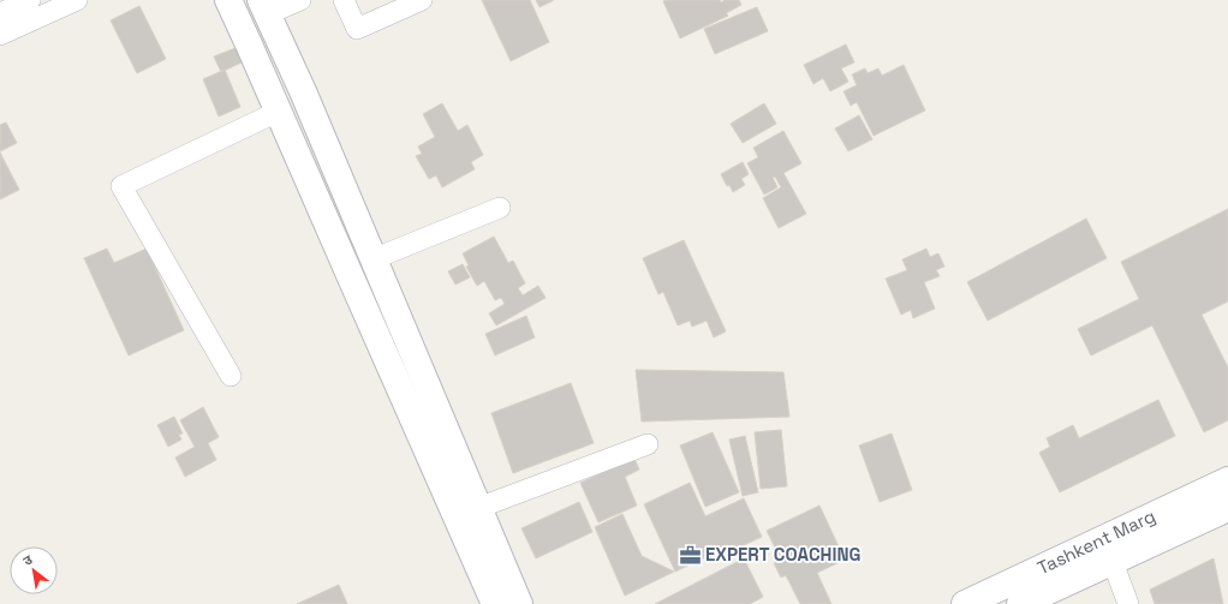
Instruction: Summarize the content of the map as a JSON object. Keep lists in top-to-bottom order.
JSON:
{
  "streets": {
    "street": ["Tashkent Marg"]
  },
  "places": {
    "office": ["EXPERT COACHING"]
  },
  "north": "top left"
}
